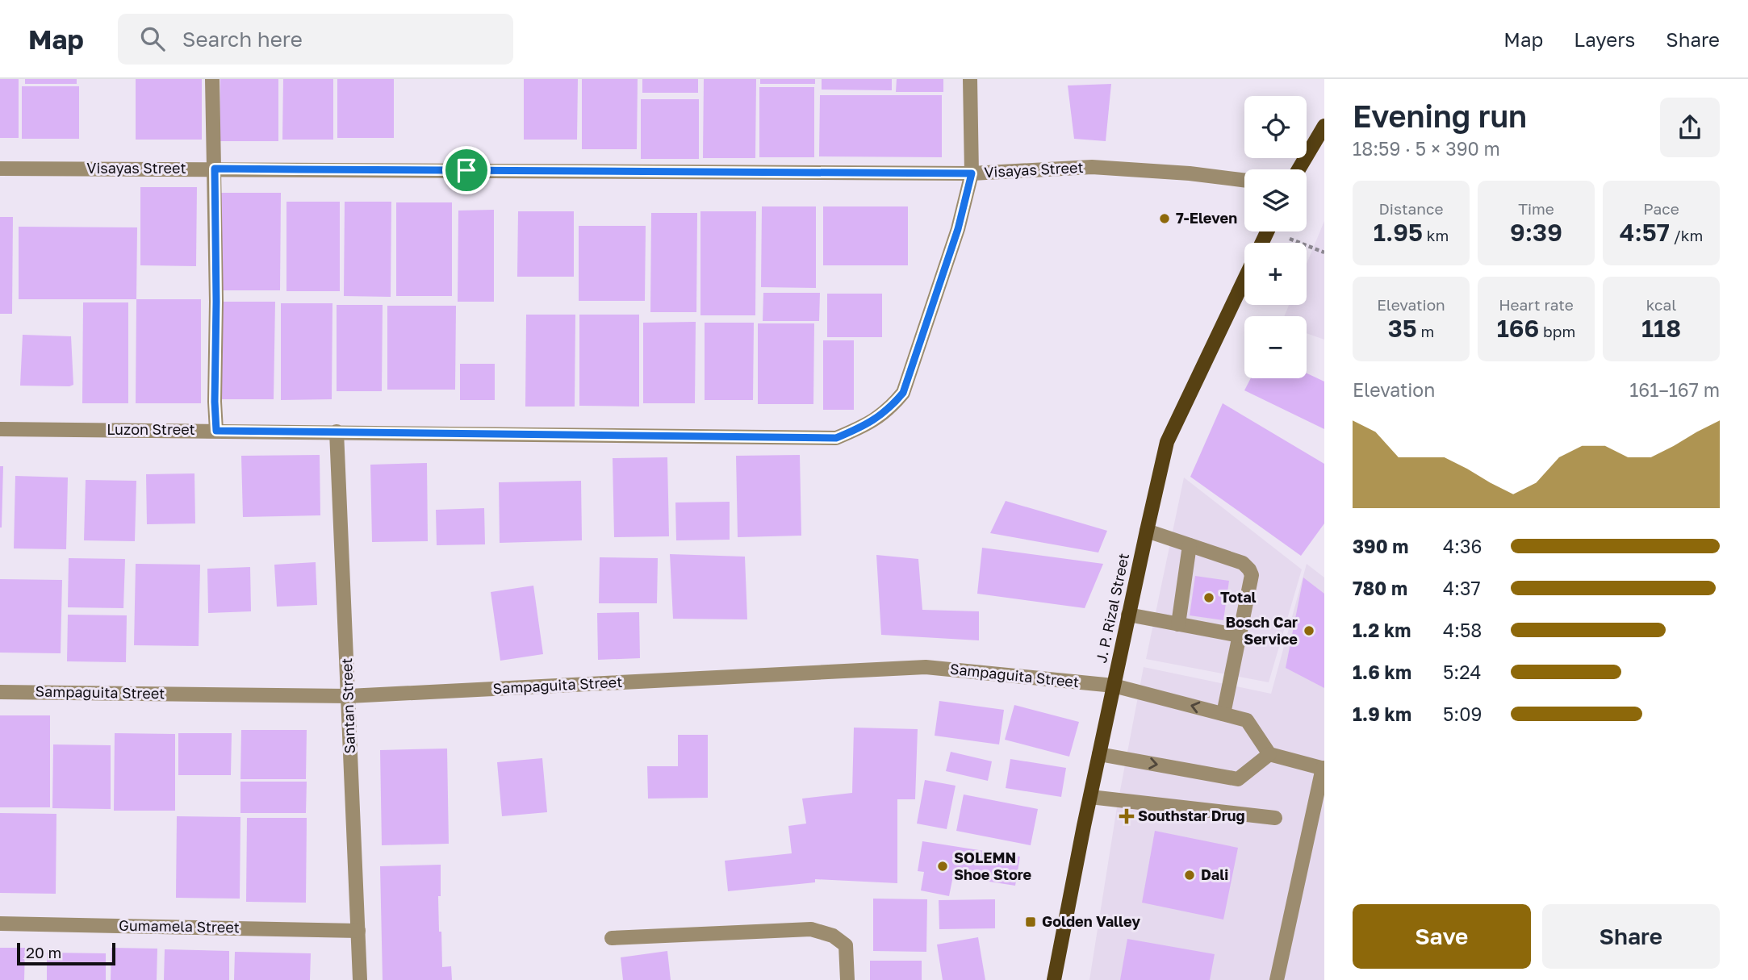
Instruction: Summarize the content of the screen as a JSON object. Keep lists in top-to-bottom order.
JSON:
{
  "streets": {
    "main road": ["J. P. Rizal Street"],
    "street": [
      "Visayas Street",
      "Luzon Street",
      "Sampaguita Street",
      "Santan Street",
      "Gumamela Street"
    ]
  },
  "crossings": [
    ["Visayas Street", "Luzon Street"],
    ["Luzon Street", "Santan Street"],
    ["J. P. Rizal Street", "Sampaguita Street"],
    ["Sampaguita Street", "Santan Street"],
    ["Santan Street", "Gumamela Street"]
  ],
  "places": {
    "other": [
      "7-Eleven",
      "Total",
      "Bosch Car Service",
      "SOLEMN Shoe Store",
      "Dali"
    ],
    "health": ["Southstar Drug"],
    "transit": ["Golden Valley"]
  },
  "scale_bar": "20 m",
  "page": {
    "header": "Map",
    "search": "Search here",
    "nav": ["Map", "Layers", "Share"],
    "heading": ["Evening run", "18:59 · 5 × 390 m"],
    "map_buttons": ["+", "−"],
    "stats": [
      ["Distance", "1.95 km"],
      ["Time", "9:39"],
      ["Pace", "4:57 /km"],
      ["Elevation", "35 m"],
      ["Heart rate", "166 bpm"],
      ["kcal", "118"]
    ],
    "chart": ["Elevation", "161–167 m"],
    "list": [
      {
        "name": "390 m",
        "note": "4:36"
      },
      {
        "name": "780 m",
        "note": "4:37"
      },
      {
        "name": "1.2 km",
        "note": "4:58"
      },
      {
        "name": "1.6 km",
        "note": "5:24"
      },
      {
        "name": "1.9 km",
        "note": "5:09"
      }
    ],
    "buttons": ["Save", "Share"],
    "scale": "20 m"
  }
}
